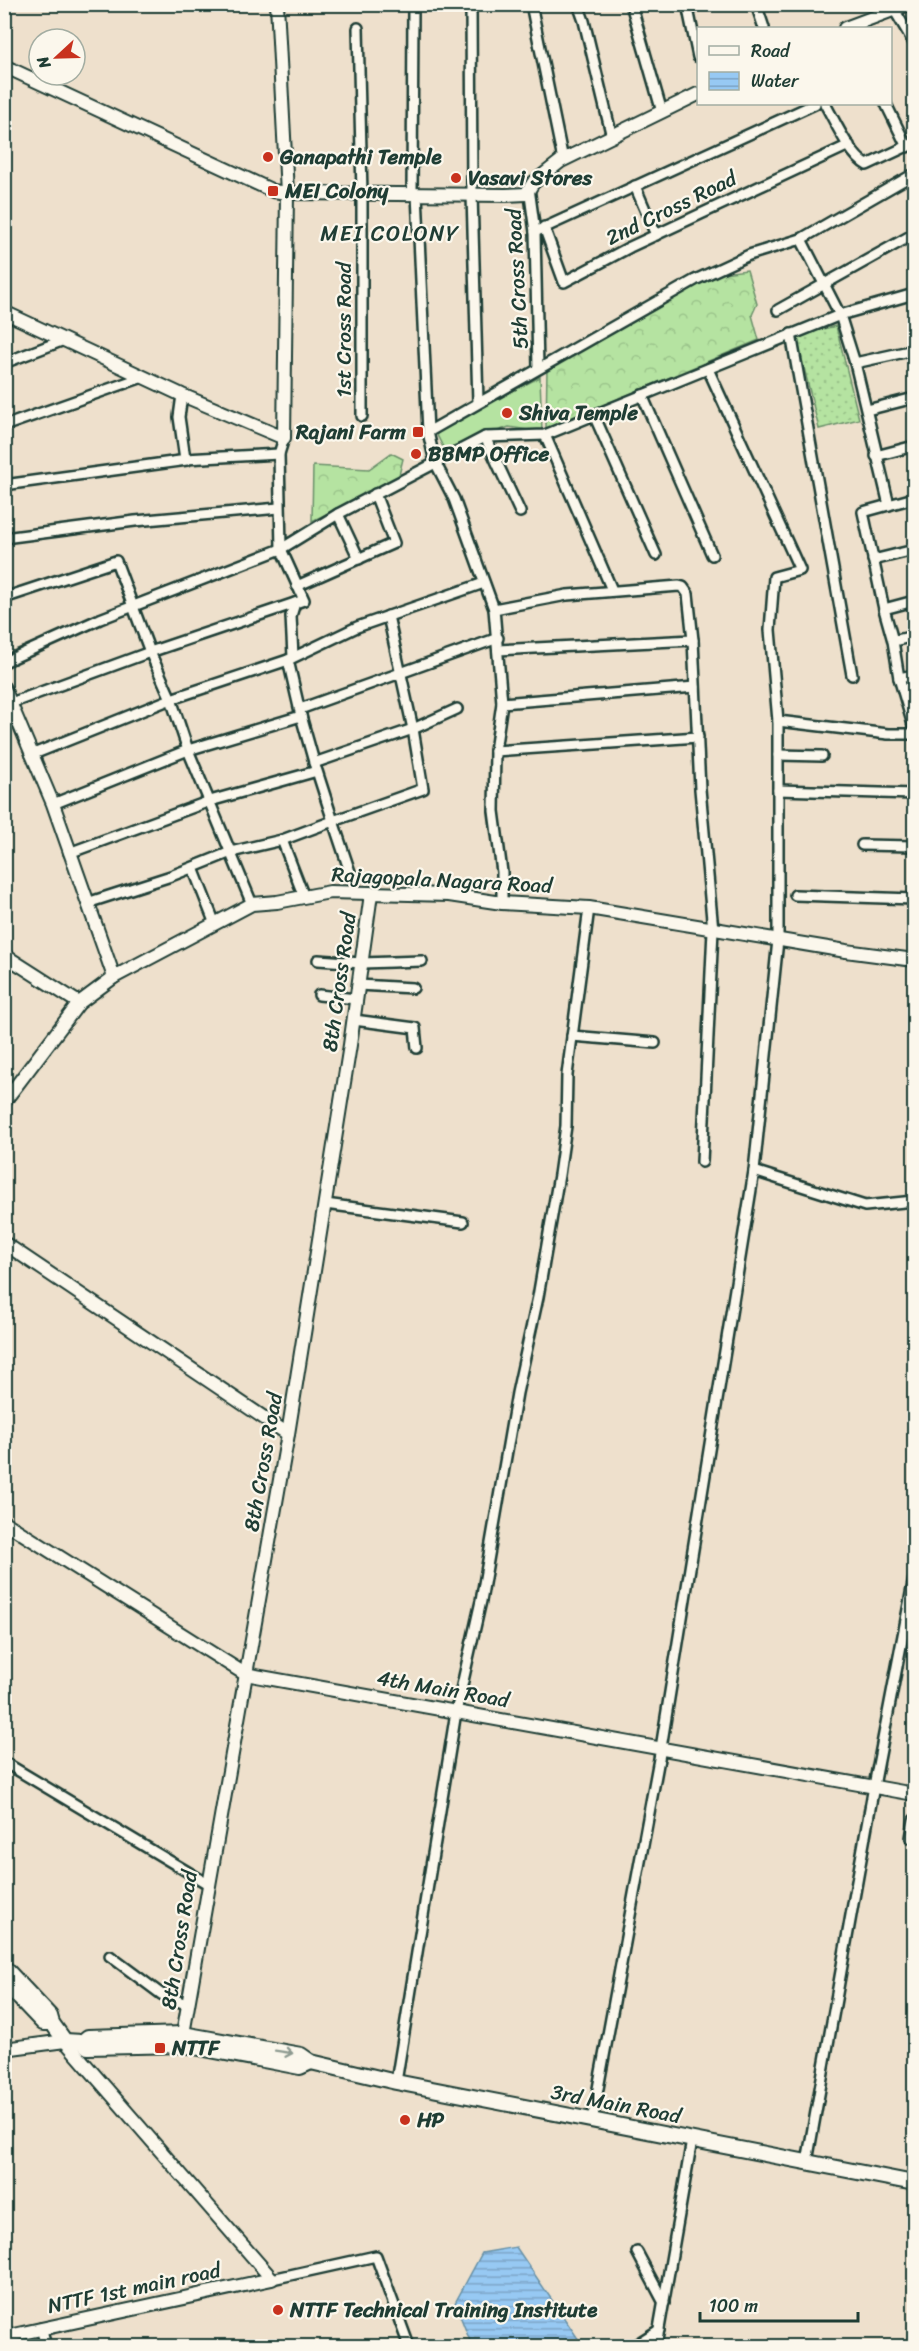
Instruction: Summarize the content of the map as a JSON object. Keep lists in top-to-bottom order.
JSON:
{
  "streets": {
    "main road": ["3rd Main Road"],
    "street": [
      "2nd Cross Road",
      "5th Cross Road",
      "1st Cross Road",
      "Rajagopala Nagara Road",
      "8th Cross Road",
      "4th Main Road",
      "NTTF 1st main road"
    ]
  },
  "crossings": [
    ["Rajagopala Nagara Road", "8th Cross Road"],
    ["8th Cross Road", "4th Main Road"],
    ["8th Cross Road", "3rd Main Road"]
  ],
  "districts": ["MEI COLONY"],
  "places": {
    "other": [
      "Ganapathi Temple",
      "Vasavi Stores",
      "Shiva Temple",
      "BBMP Office",
      "HP",
      "NTTF Technical Training Institute"
    ],
    "transit": ["MEI Colony", "Rajani Farm", "NTTF"]
  },
  "legend": ["Road", "Water"],
  "scale_bar": "100 m",
  "north": "left"
}
